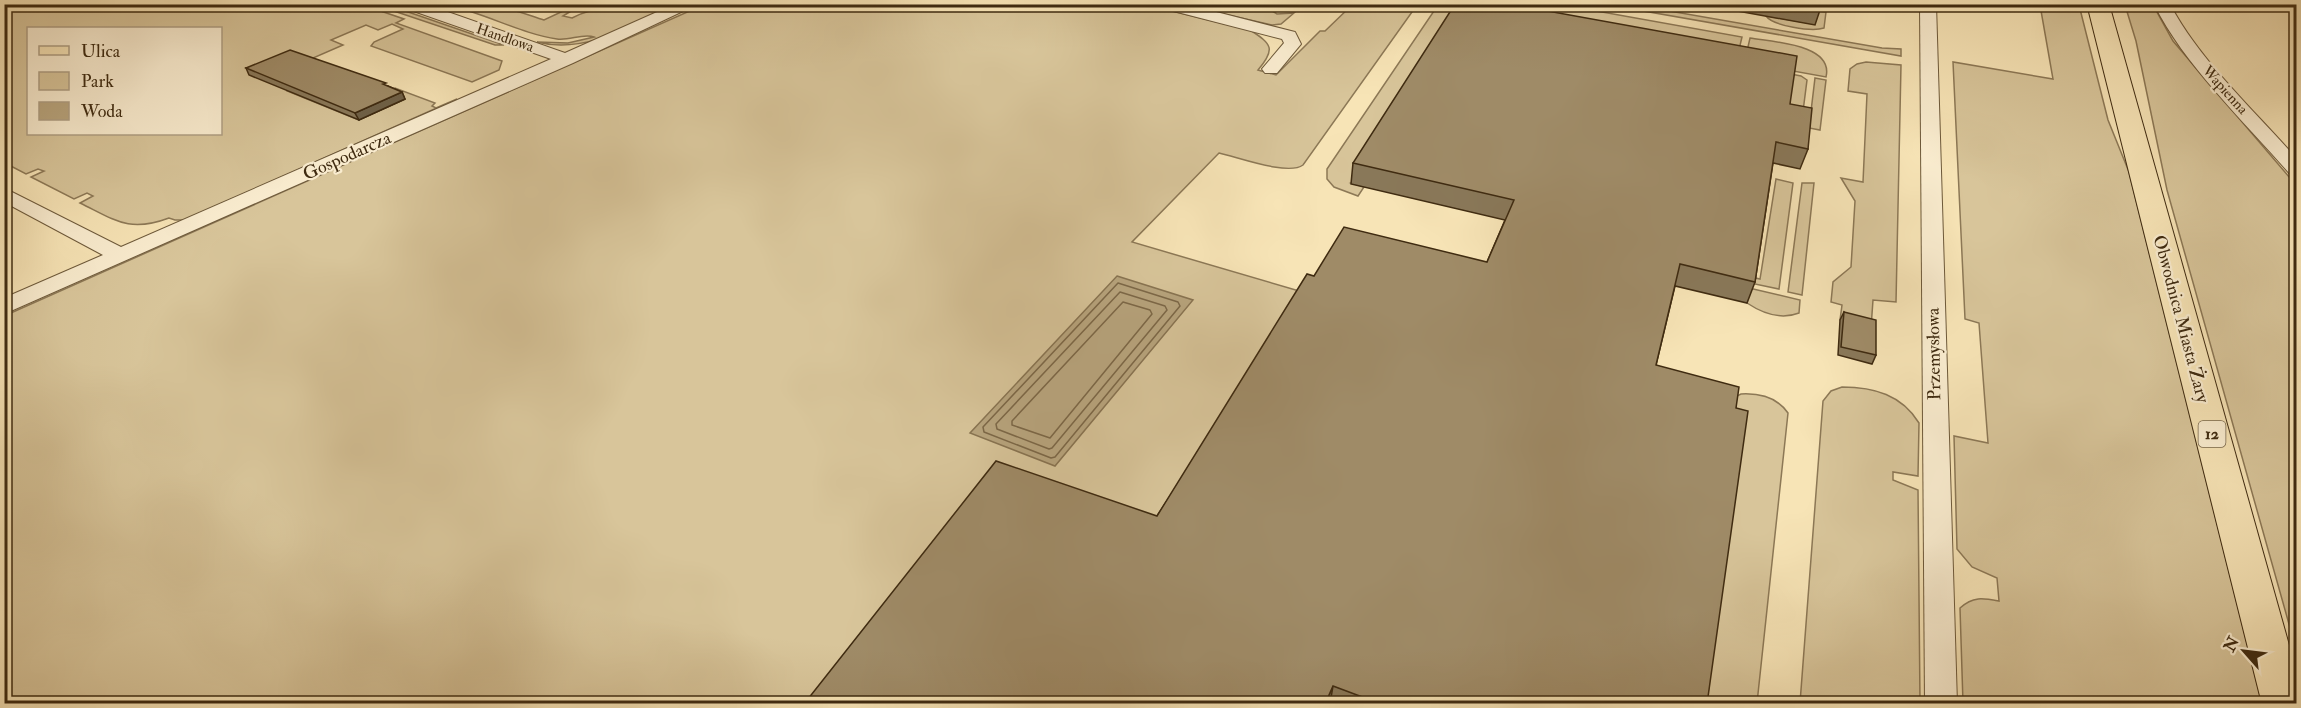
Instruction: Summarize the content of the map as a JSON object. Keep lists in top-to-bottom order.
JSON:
{
  "streets": {
    "main road": ["Obwodnica Miasta Żary", "12"],
    "street": [
      "Handlowa",
      "Wapienna",
      "Gospodarcza",
      "Przemysłowa"
    ]
  },
  "crossings": [
    ["Handlowa", "Gospodarcza"]
  ],
  "legend": ["Ulica", "Park", "Woda"],
  "north": "top left"
}
